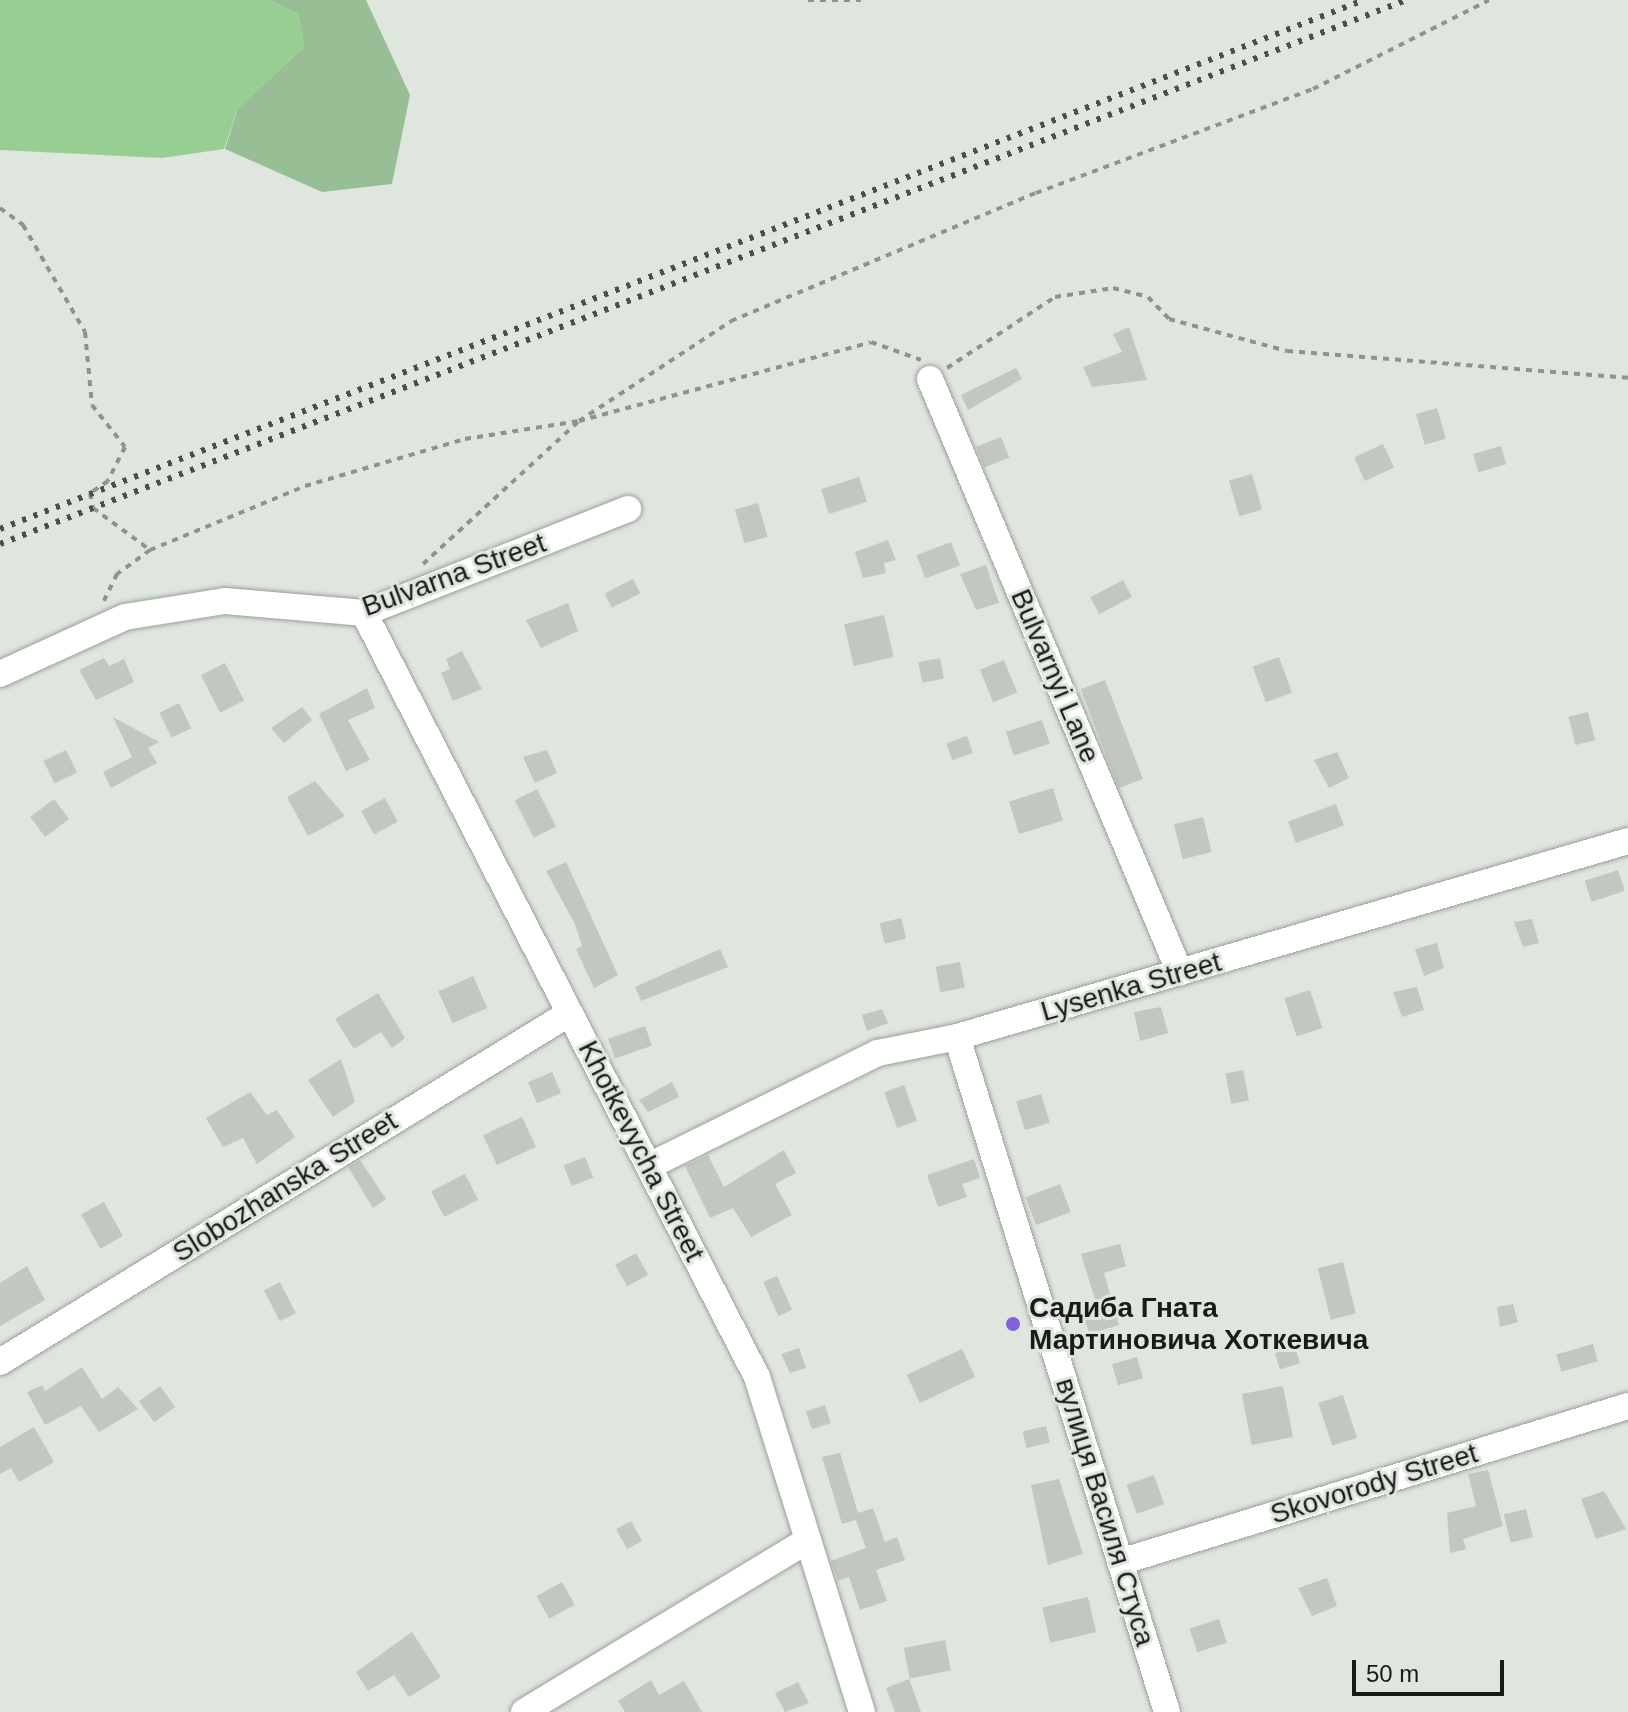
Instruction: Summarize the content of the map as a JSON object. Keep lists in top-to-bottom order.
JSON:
{
  "streets": {
    "street": [
      "Bulvarna Street",
      "Bulvarnyi Lane",
      "Lysenka Street",
      "Khotkevycha Street",
      "Slobozhanska Street",
      "Skovorody Street",
      "вулиця Василя Стуса"
    ]
  },
  "crossings": [
    ["Bulvarna Street", "Khotkevycha Street"],
    ["Bulvarnyi Lane", "Lysenka Street"],
    ["Lysenka Street", "Khotkevycha Street"],
    ["Lysenka Street", "вулиця Василя Стуса"],
    ["Khotkevycha Street", "Slobozhanska Street"],
    ["Skovorody Street", "вулиця Василя Стуса"]
  ],
  "places": ["Садиба Гната Мартиновича Хоткевича"],
  "scale_bar": "50 m"
}
